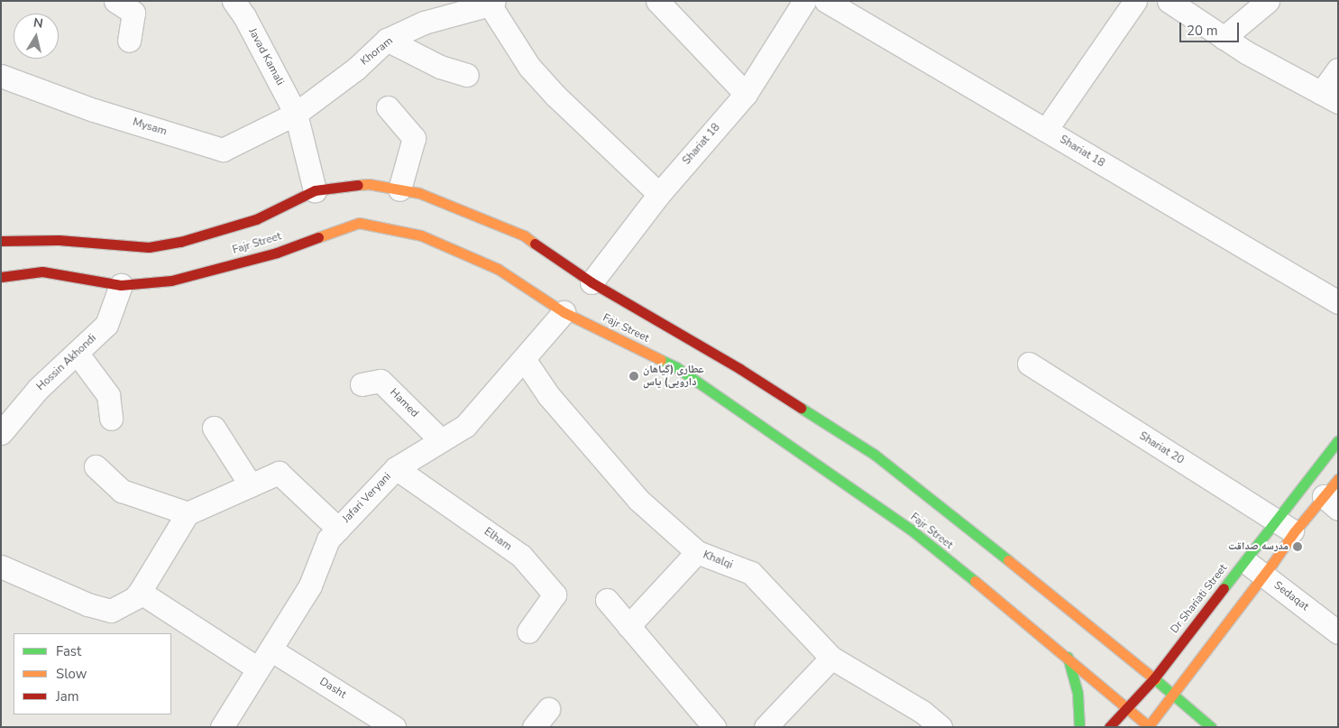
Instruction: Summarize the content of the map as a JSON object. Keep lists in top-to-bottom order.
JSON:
{
  "streets": {
    "main road": ["Fajr Street", "Dr Shariati Street"],
    "street": [
      "Khoram",
      "Javad Kamali",
      "Mysam",
      "Shariat 18",
      "Hossin Akhondi",
      "Hamed",
      "Shariat 20",
      "Jafari Veryani",
      "Elham",
      "Khalqi",
      "Sedaqat",
      "Dasht"
    ]
  },
  "crossings": [
    ["Khoram", "Javad Kamali"],
    ["Khoram", "Mysam"],
    ["Javad Kamali", "Mysam"],
    ["Fajr Street", "Hossin Akhondi"],
    ["Fajr Street", "Jafari Veryani"],
    ["Fajr Street", "Dr Shariati Street"],
    ["Hamed", "Jafari Veryani"],
    ["Shariat 20", "Dr Shariati Street"],
    ["Jafari Veryani", "Elham"],
    ["Jafari Veryani", "Khalqi"],
    ["Jafari Veryani", "Dasht"],
    ["Sedaqat", "Dr Shariati Street"]
  ],
  "places": ["عطاری (گیاهان دارویی) یاس", "مدرسه صداقت"],
  "legend": ["Fast", "Slow", "Jam"],
  "scale_bar": "20 m",
  "north": "top"
}
